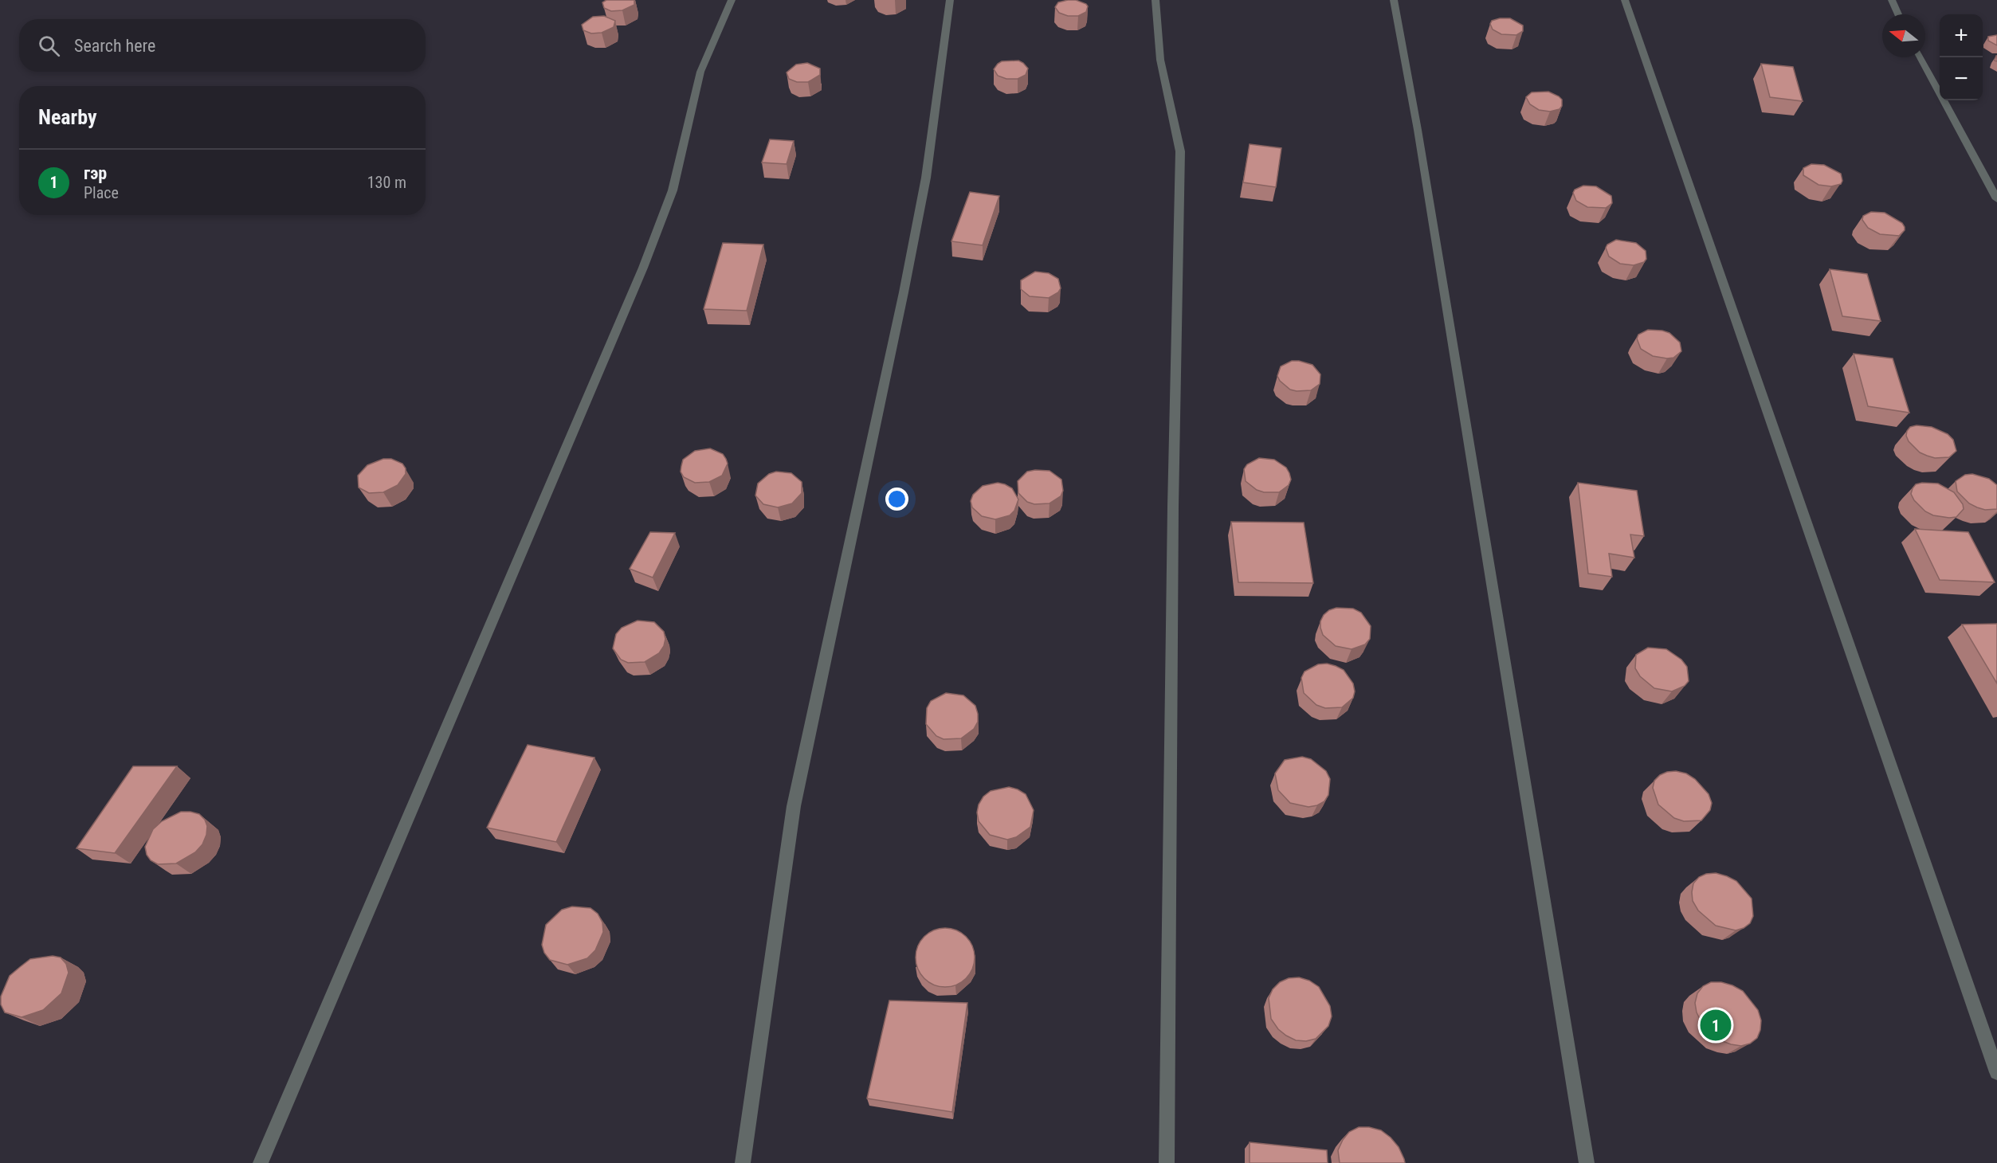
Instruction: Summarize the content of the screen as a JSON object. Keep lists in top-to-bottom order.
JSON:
{
  "north": "left",
  "page": {
    "map_buttons": ["+", "−"],
    "search": "Search here",
    "heading": "Nearby",
    "list": [
      {
        "mark": "1",
        "name": "гэр",
        "note": "Place",
        "value": "130 m"
      }
    ],
    "pins": "1"
  }
}
